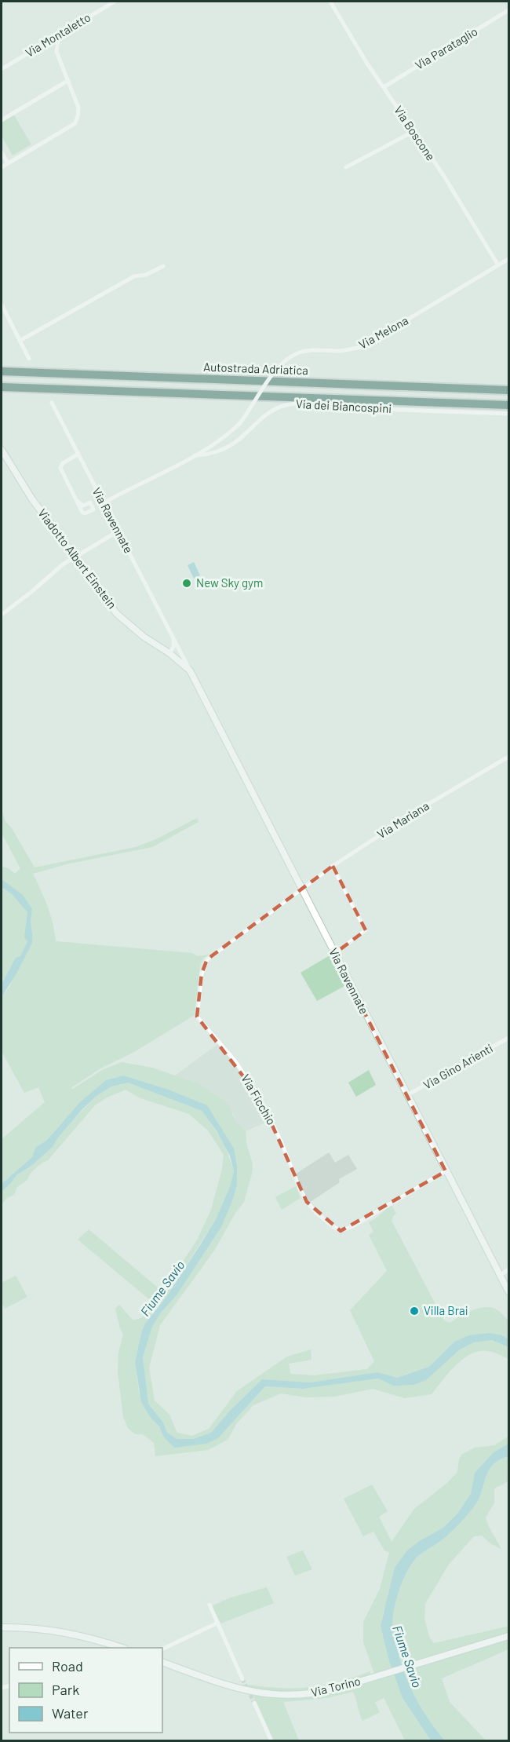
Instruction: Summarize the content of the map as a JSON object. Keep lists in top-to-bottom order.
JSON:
{
  "streets": {
    "highway": ["Autostrada Adriatica"],
    "main road": ["Via Ravennate", "Viadotto Albert Einstein", "Via Torino"],
    "street": [
      "Via Montaletto",
      "Via Parataglio",
      "Via Boscone",
      "Via Melona",
      "Via dei Biancospini",
      "Via Mariana",
      "Via Gino Arienti",
      "Via Ficchio"
    ]
  },
  "crossings": [
    ["Via Parataglio", "Via Boscone"],
    ["Via Boscone", "Via Melona"],
    ["Via Melona", "Via dei Biancospini"],
    ["Via Melona", "Via Ravennate"],
    ["Via Ravennate", "Viadotto Albert Einstein"],
    ["Via Ravennate", "Via Mariana"],
    ["Via Ravennate", "Via Gino Arienti"],
    ["Via Ravennate", "Via Ficchio"],
    ["Via Mariana", "Via Ficchio"]
  ],
  "water": ["Fiume Savio"],
  "places": ["New Sky gym", "Villa Brai"],
  "legend": ["Road", "Park", "Water"]
}
